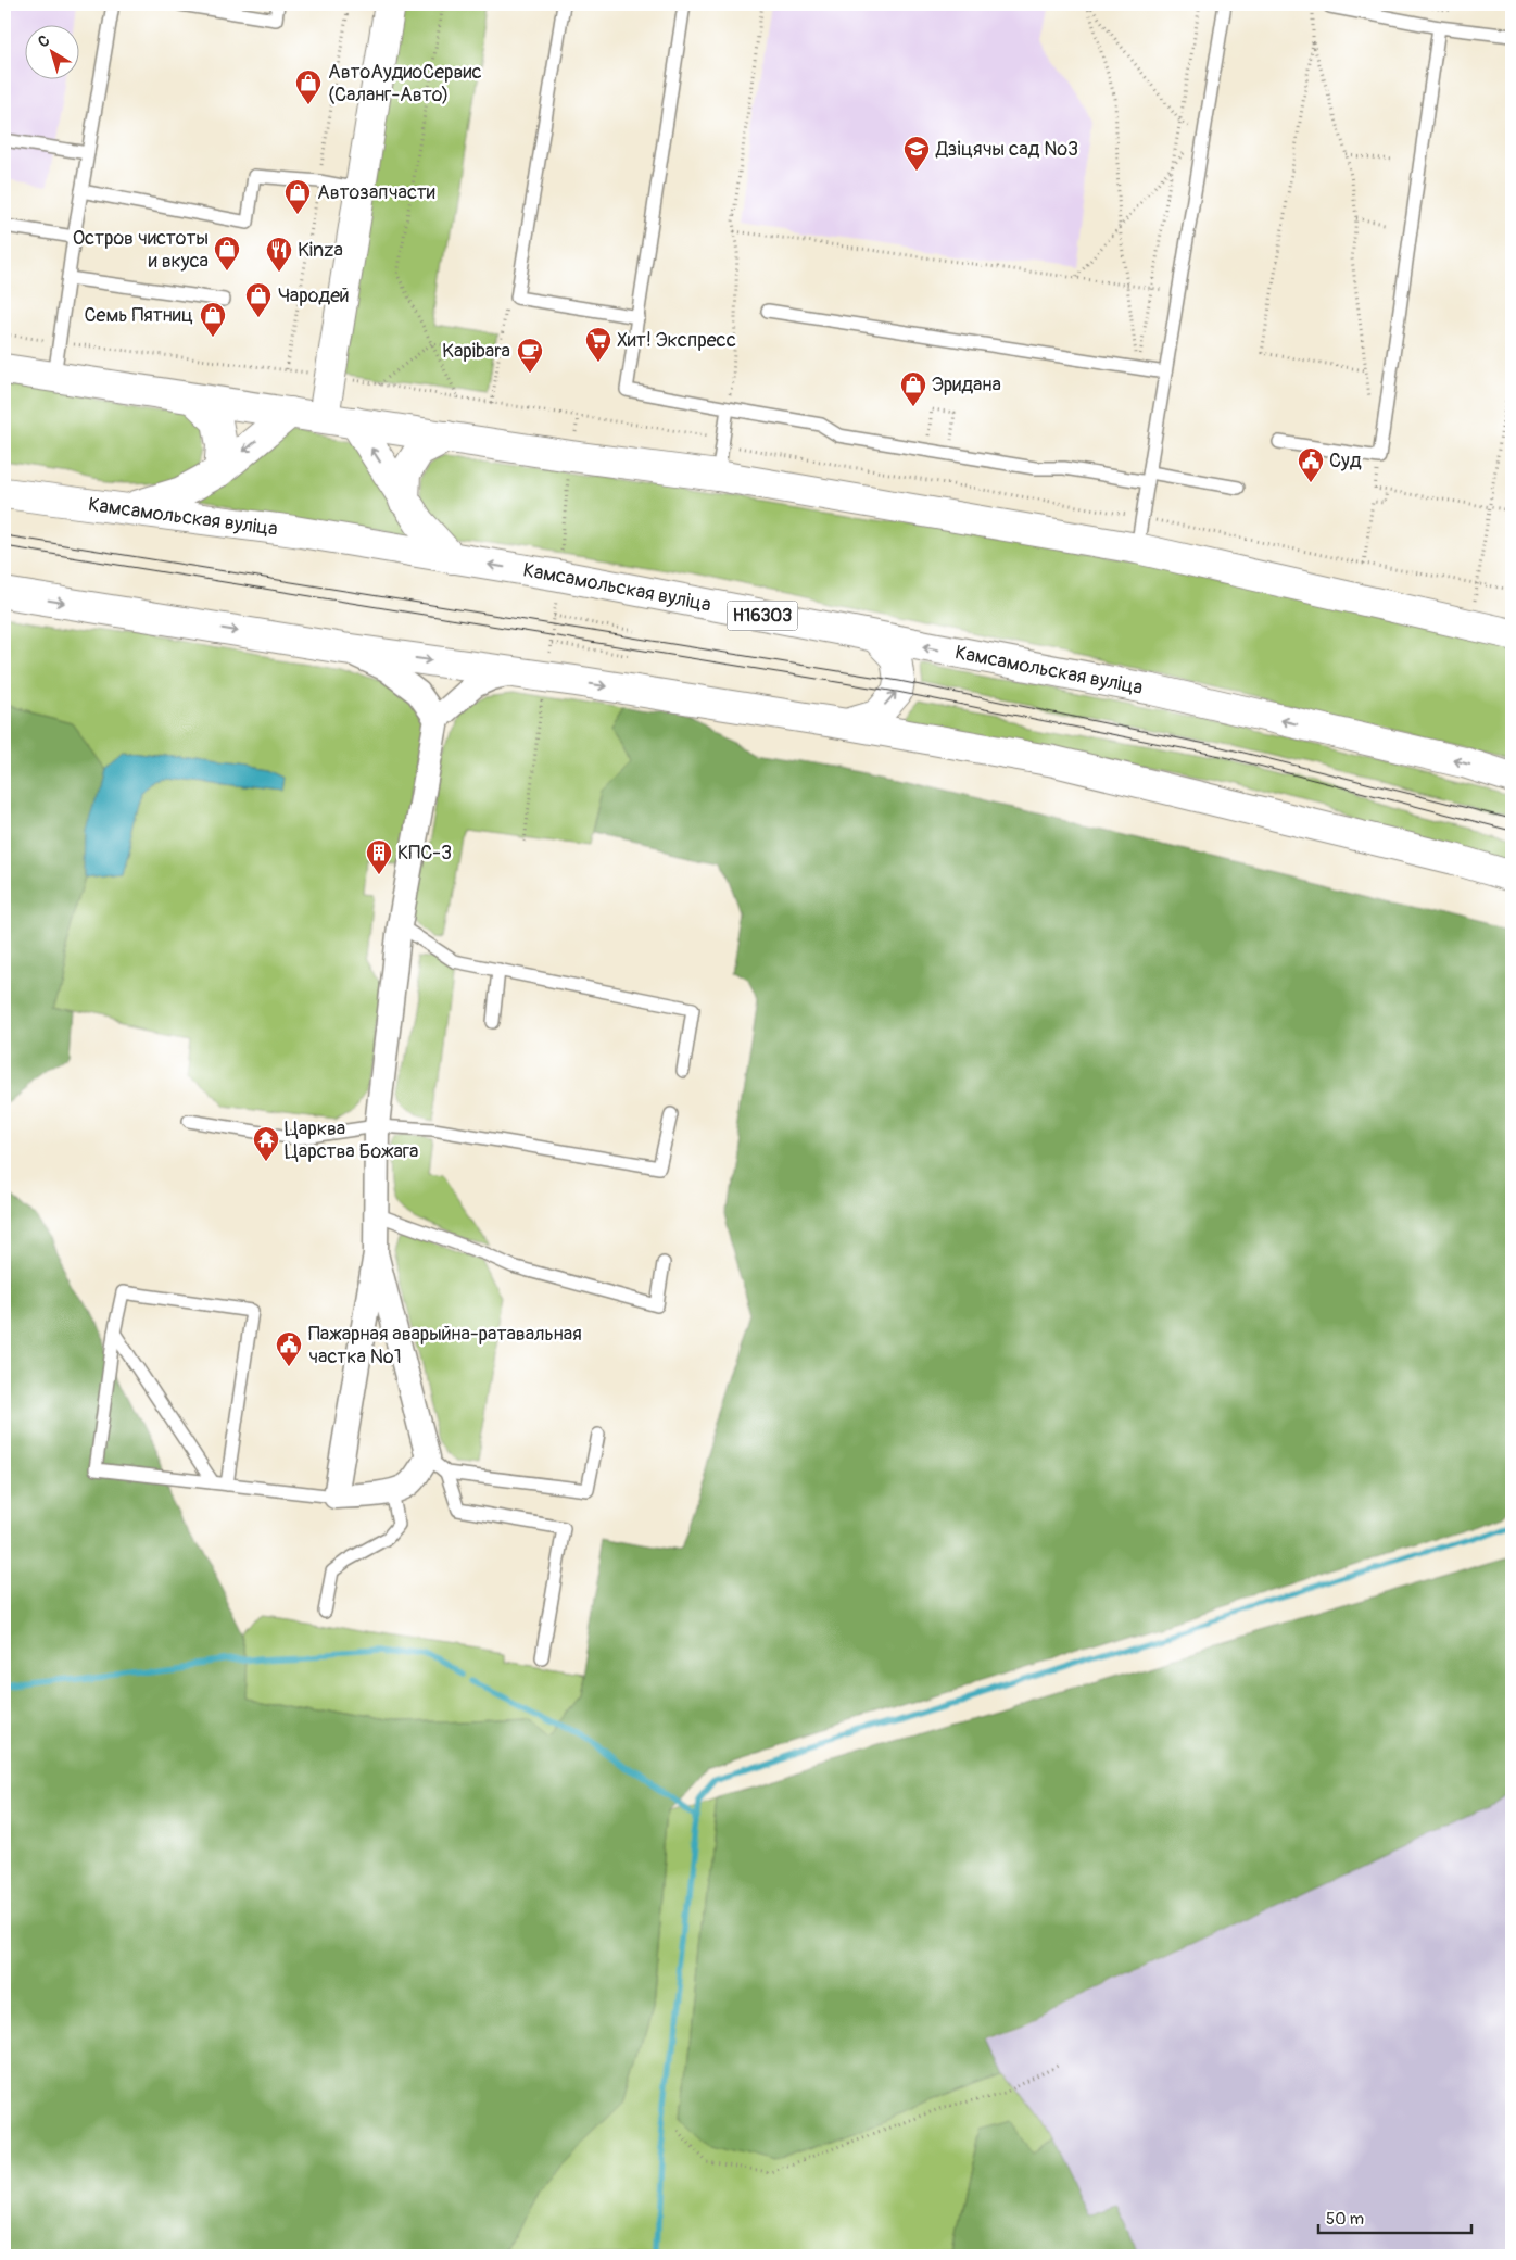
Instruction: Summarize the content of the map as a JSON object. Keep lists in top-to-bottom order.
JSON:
{
  "streets": {
    "main road": ["Камсамольская вуліца", "Н16303"]
  },
  "places": {
    "shop": [
      "АвтоАудиоСервис (Саланг-Авто)",
      "Автозапчасти",
      "Остров чистоты и вкуса",
      "Чародей",
      "Семь Пятниц",
      "Эридана"
    ],
    "school or university": ["Дзіцячы сад №3"],
    "restaurant": ["Kinza"],
    "supermarket": ["Хит! Экспресс"],
    "cafe": ["Kapibara"],
    "public building": ["Суд", "Пажарная аварыйна-ратавальная частка №1"],
    "building": ["КПС-3"],
    "temple": ["Царква Царства Божага"]
  },
  "scale_bar": "50 m",
  "north": "top left"
}
